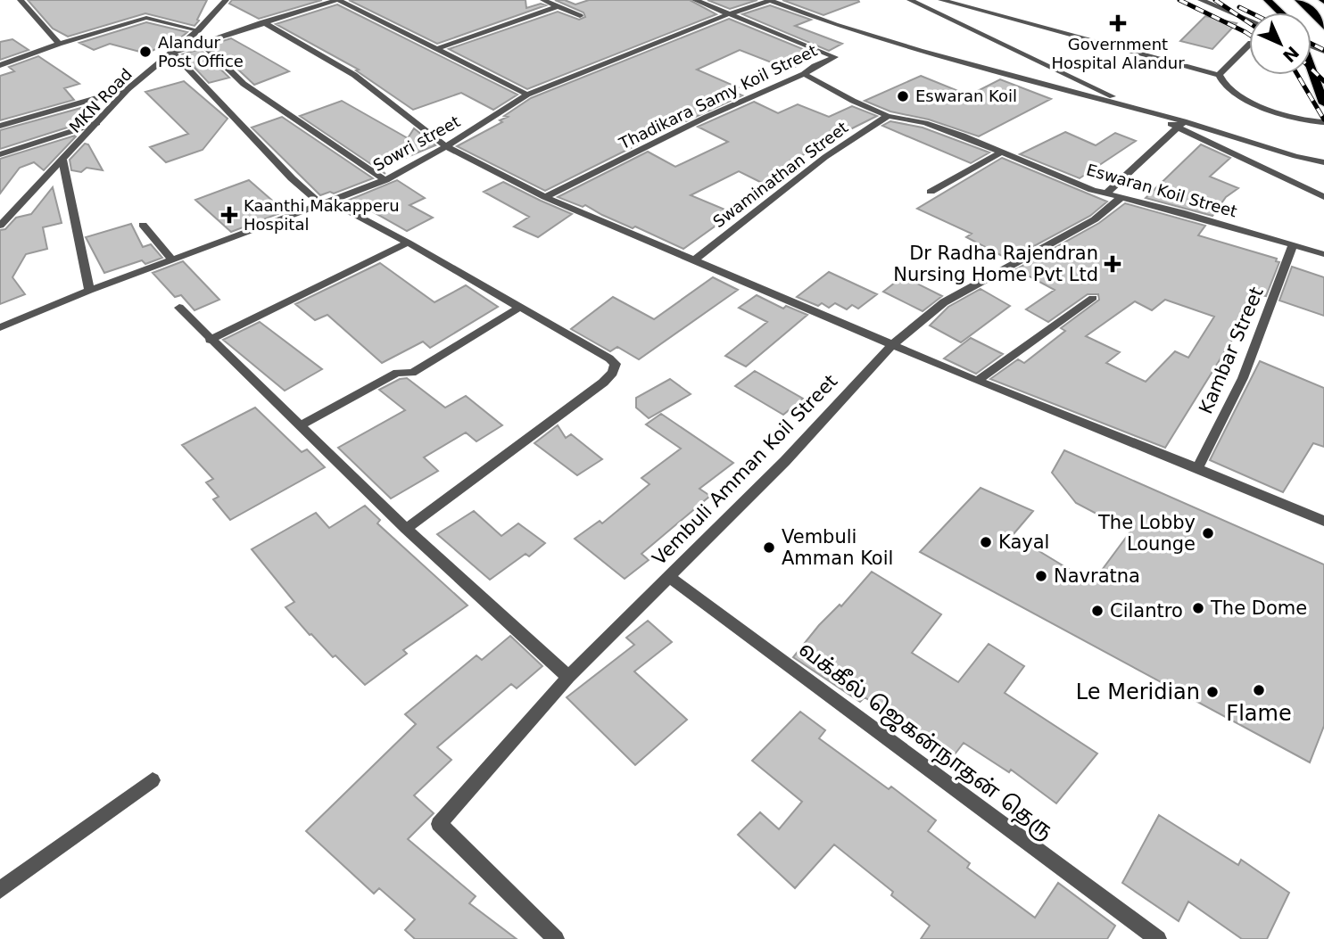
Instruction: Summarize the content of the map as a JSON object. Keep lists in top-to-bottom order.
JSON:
{
  "streets": {
    "street": [
      "Thadikara Samy Koil Street",
      "MKN Road",
      "Sowri street",
      "Swaminathan Street",
      "Eswaran Koil Street",
      "Kambar Street",
      "Vembuli Amman Koil Street",
      "வக்கீல் ஜெகன்நாதன் தெரு"
    ]
  },
  "crossings": [
    ["Thadikara Samy Koil Street", "Sowri street"],
    ["Thadikara Samy Koil Street", "Eswaran Koil Street"],
    ["Swaminathan Street", "Eswaran Koil Street"],
    ["Eswaran Koil Street", "Kambar Street"],
    ["Eswaran Koil Street", "Vembuli Amman Koil Street"],
    ["Vembuli Amman Koil Street", "வக்கீல் ஜெகன்நாதன் தெரு"]
  ],
  "places": {
    "health": ["Government Hospital Alandur", "Kaanthi Makapperu Hospital", "Dr Radha Rajendran Nursing Home Pvt Ltd"],
    "other": [
      "Alandur Post Office",
      "Eswaran Koil",
      "The Lobby Lounge",
      "Kayal",
      "Vembuli Amman Koil",
      "Navratna",
      "The Dome",
      "Cilantro",
      "Flame",
      "Le Meridian"
    ]
  },
  "north": "bottom right"
}
